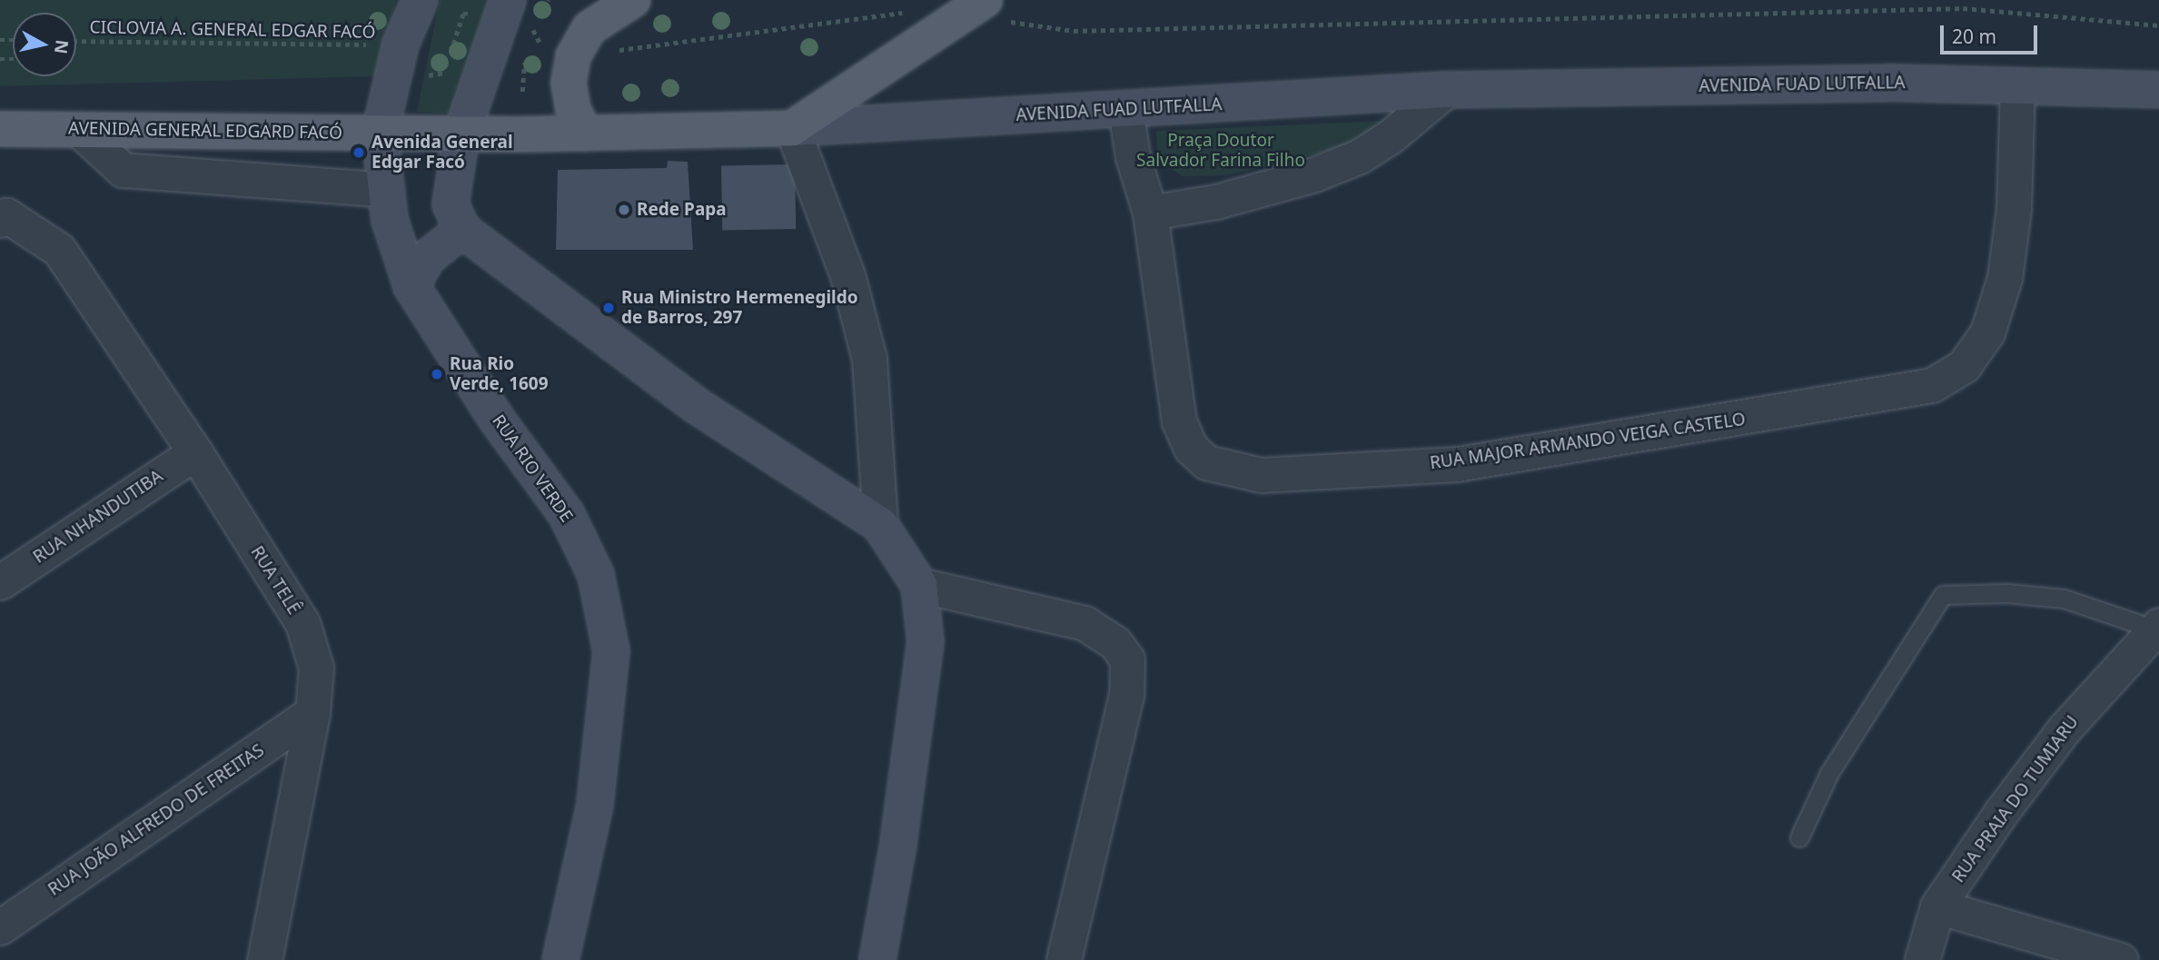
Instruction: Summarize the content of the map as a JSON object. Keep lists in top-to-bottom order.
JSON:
{
  "streets": {
    "main road": ["AVENIDA GENERAL EDGARD FACÓ"],
    "street": [
      "AVENIDA FUAD LUTFALLA",
      "RUA MAJOR ARMANDO VEIGA CASTELO",
      "RUA RIO VERDE",
      "RUA NHANDUTIBA",
      "RUA TELÊ",
      "RUA PRAIA DO TUMIARU",
      "RUA JOÃO ALFREDO DE FREITAS"
    ],
    "path": ["CICLOVIA A. GENERAL EDGAR FACÓ"]
  },
  "crossings": [
    ["CICLOVIA A. GENERAL EDGAR FACÓ", "RUA RIO VERDE"],
    ["AVENIDA FUAD LUTFALLA", "AVENIDA GENERAL EDGARD FACÓ"],
    ["AVENIDA FUAD LUTFALLA", "RUA MAJOR ARMANDO VEIGA CASTELO"],
    ["AVENIDA GENERAL EDGARD FACÓ", "RUA RIO VERDE"],
    ["RUA NHANDUTIBA", "RUA TELÊ"],
    ["RUA TELÊ", "RUA JOÃO ALFREDO DE FREITAS"]
  ],
  "parks": ["Praça Doutor Salvador Farina Filho"],
  "places": [
    "Avenida General Edgar Facó",
    "Rede Papa",
    "Rua Ministro Hermenegildo de Barros, 297",
    "Rua Rio Verde, 1609"
  ],
  "scale_bar": "20 m",
  "north": "right"
}
